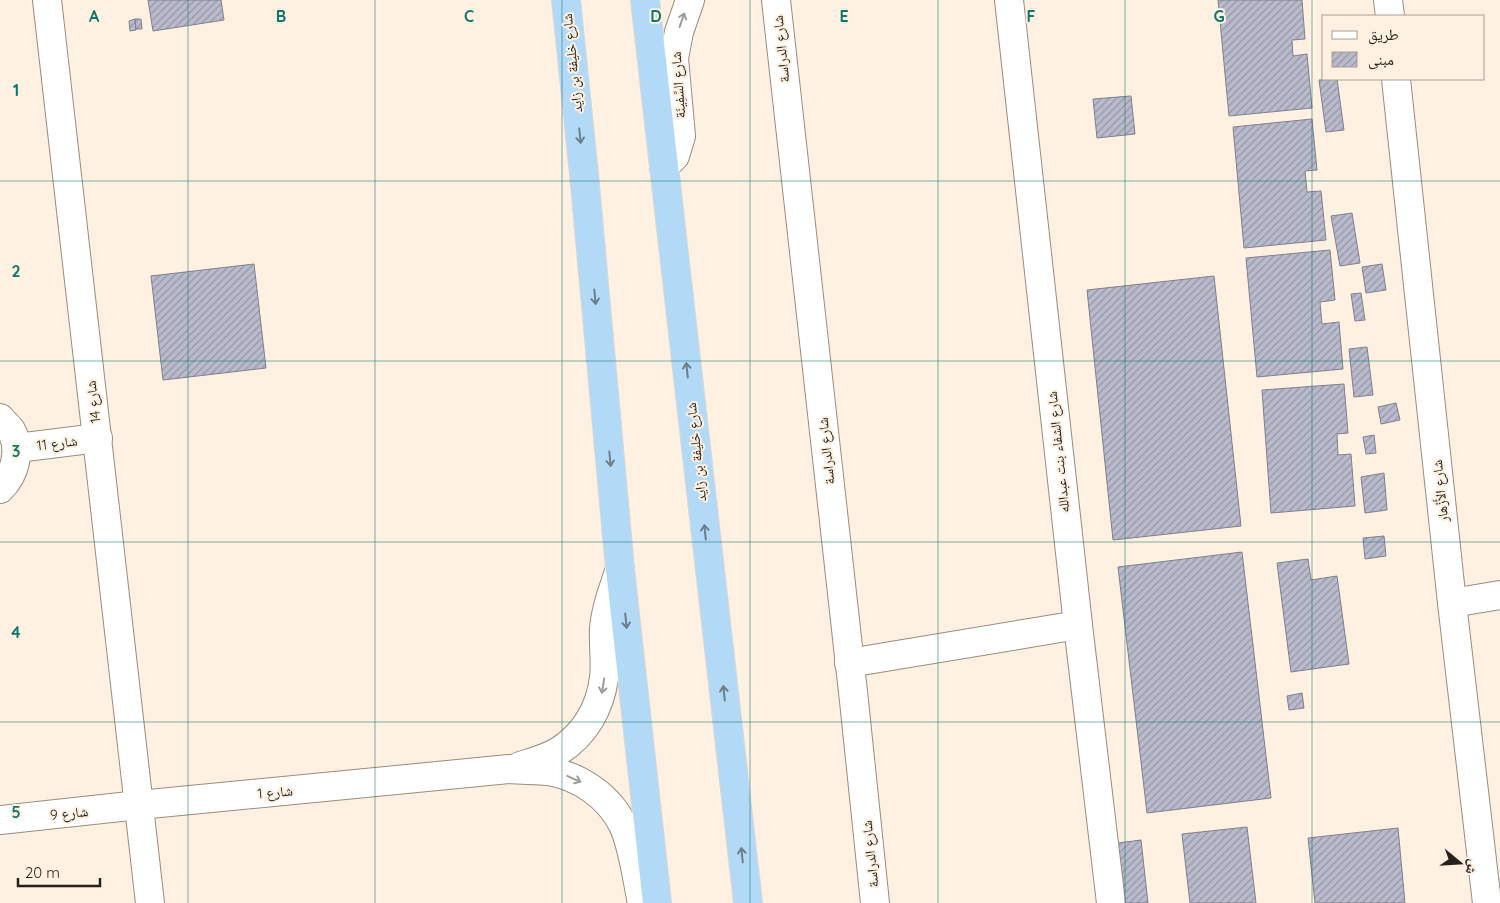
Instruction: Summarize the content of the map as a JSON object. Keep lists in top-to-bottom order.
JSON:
{
  "streets": {
    "highway": ["شارع خليفة بن زايد"],
    "street": [
      "شارع الدراسة",
      "شارع السَّفِينَة",
      "شارع 14",
      "شارع 11",
      "شارع الشفاء بنت عبدالله",
      "شارع الأَزْهار",
      "شارع 1",
      "شارع 9"
    ]
  },
  "crossings": [
    ["شارع خليفة بن زايد", "شارع السَّفِينَة"],
    ["شارع خليفة بن زايد", "شارع 1"],
    ["شارع 14", "شارع 11"],
    ["شارع 14", "شارع 1"],
    ["شارع 14", "شارع 9"],
    ["شارع 1", "شارع 9"]
  ],
  "one_way": ["شارع السَّفِينَة"],
  "legend": ["طريق", "مبنى"],
  "scale_bar": "20 m",
  "north": "right",
  "grid": {
    "columns": [
      "A",
      "B",
      "C",
      "D",
      "E",
      "F",
      "G"
    ],
    "rows": [
      "1",
      "2",
      "3",
      "4",
      "5"
    ]
  }
}
